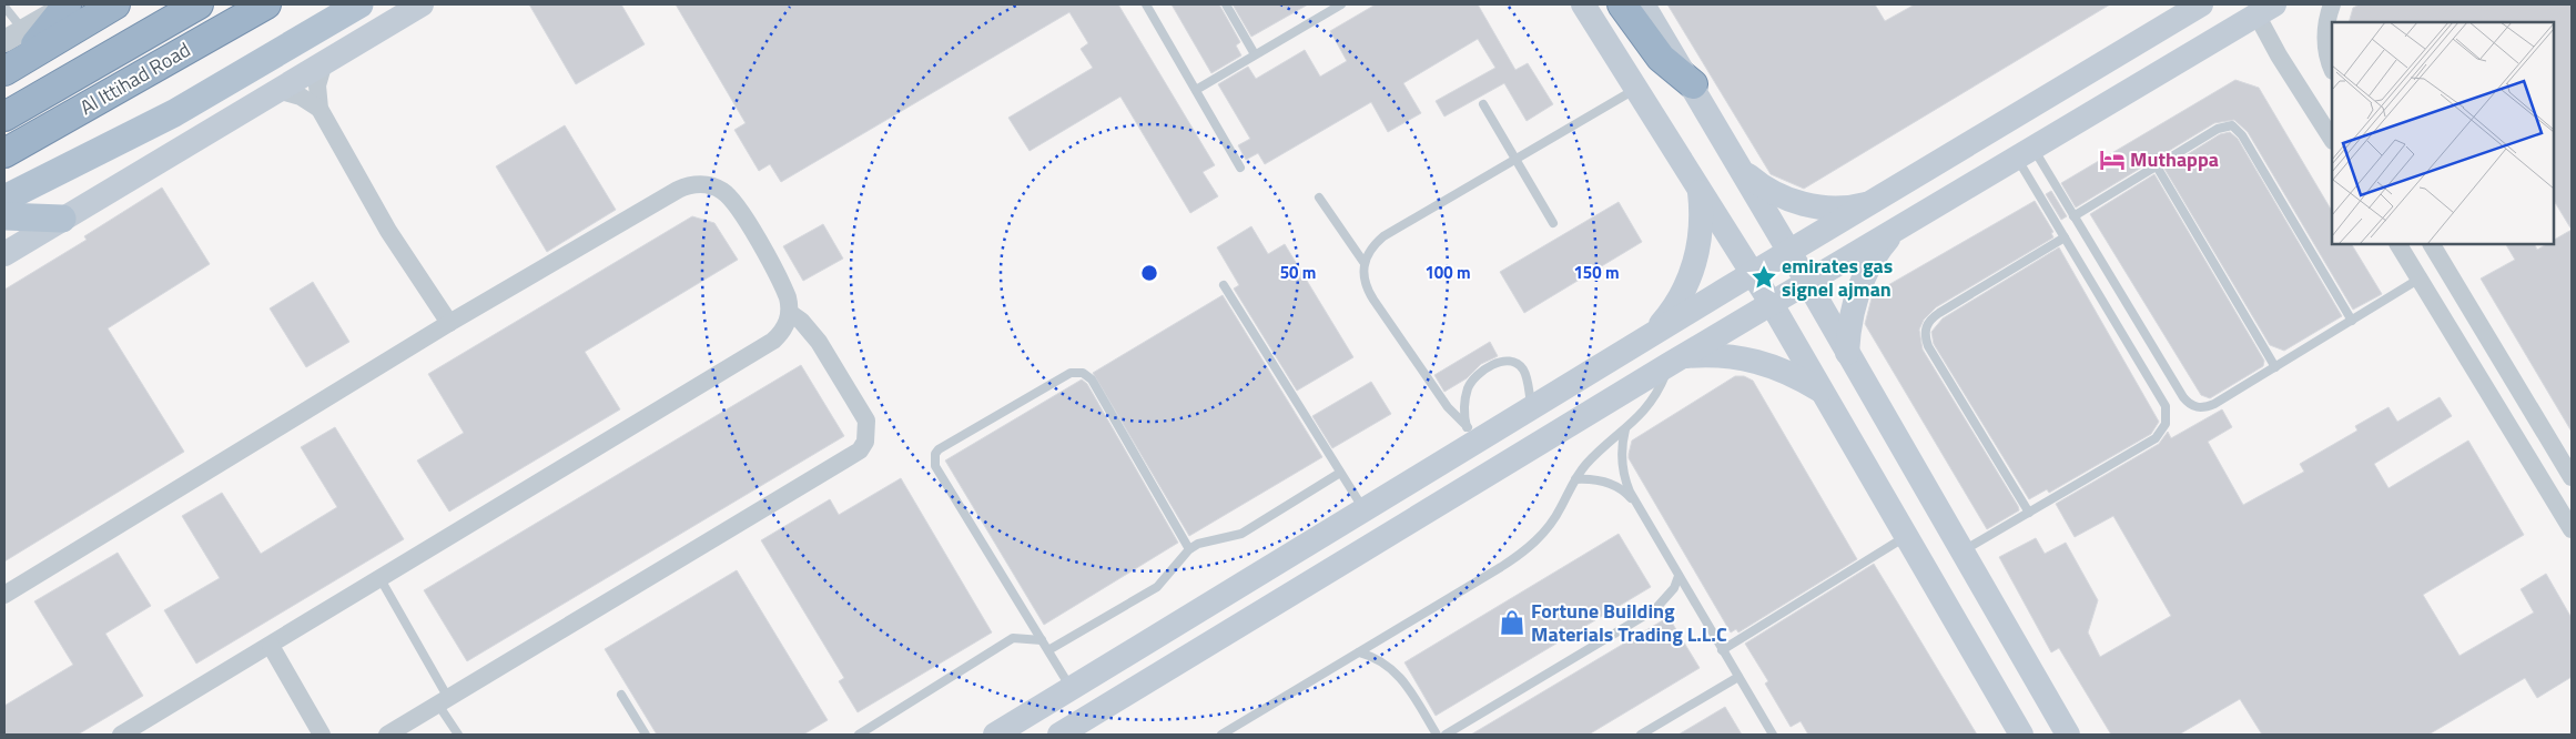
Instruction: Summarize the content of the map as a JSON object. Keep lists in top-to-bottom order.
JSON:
{
  "streets": {
    "highway": ["Al Ittihad Road"]
  },
  "places": {
    "hotel": ["Muthappa"],
    "place": ["emirates gas signel ajman"],
    "shop": ["Fortune Building Materials Trading L.L.C"]
  },
  "rings": ["50 m", "100 m", "150 m"]
}
